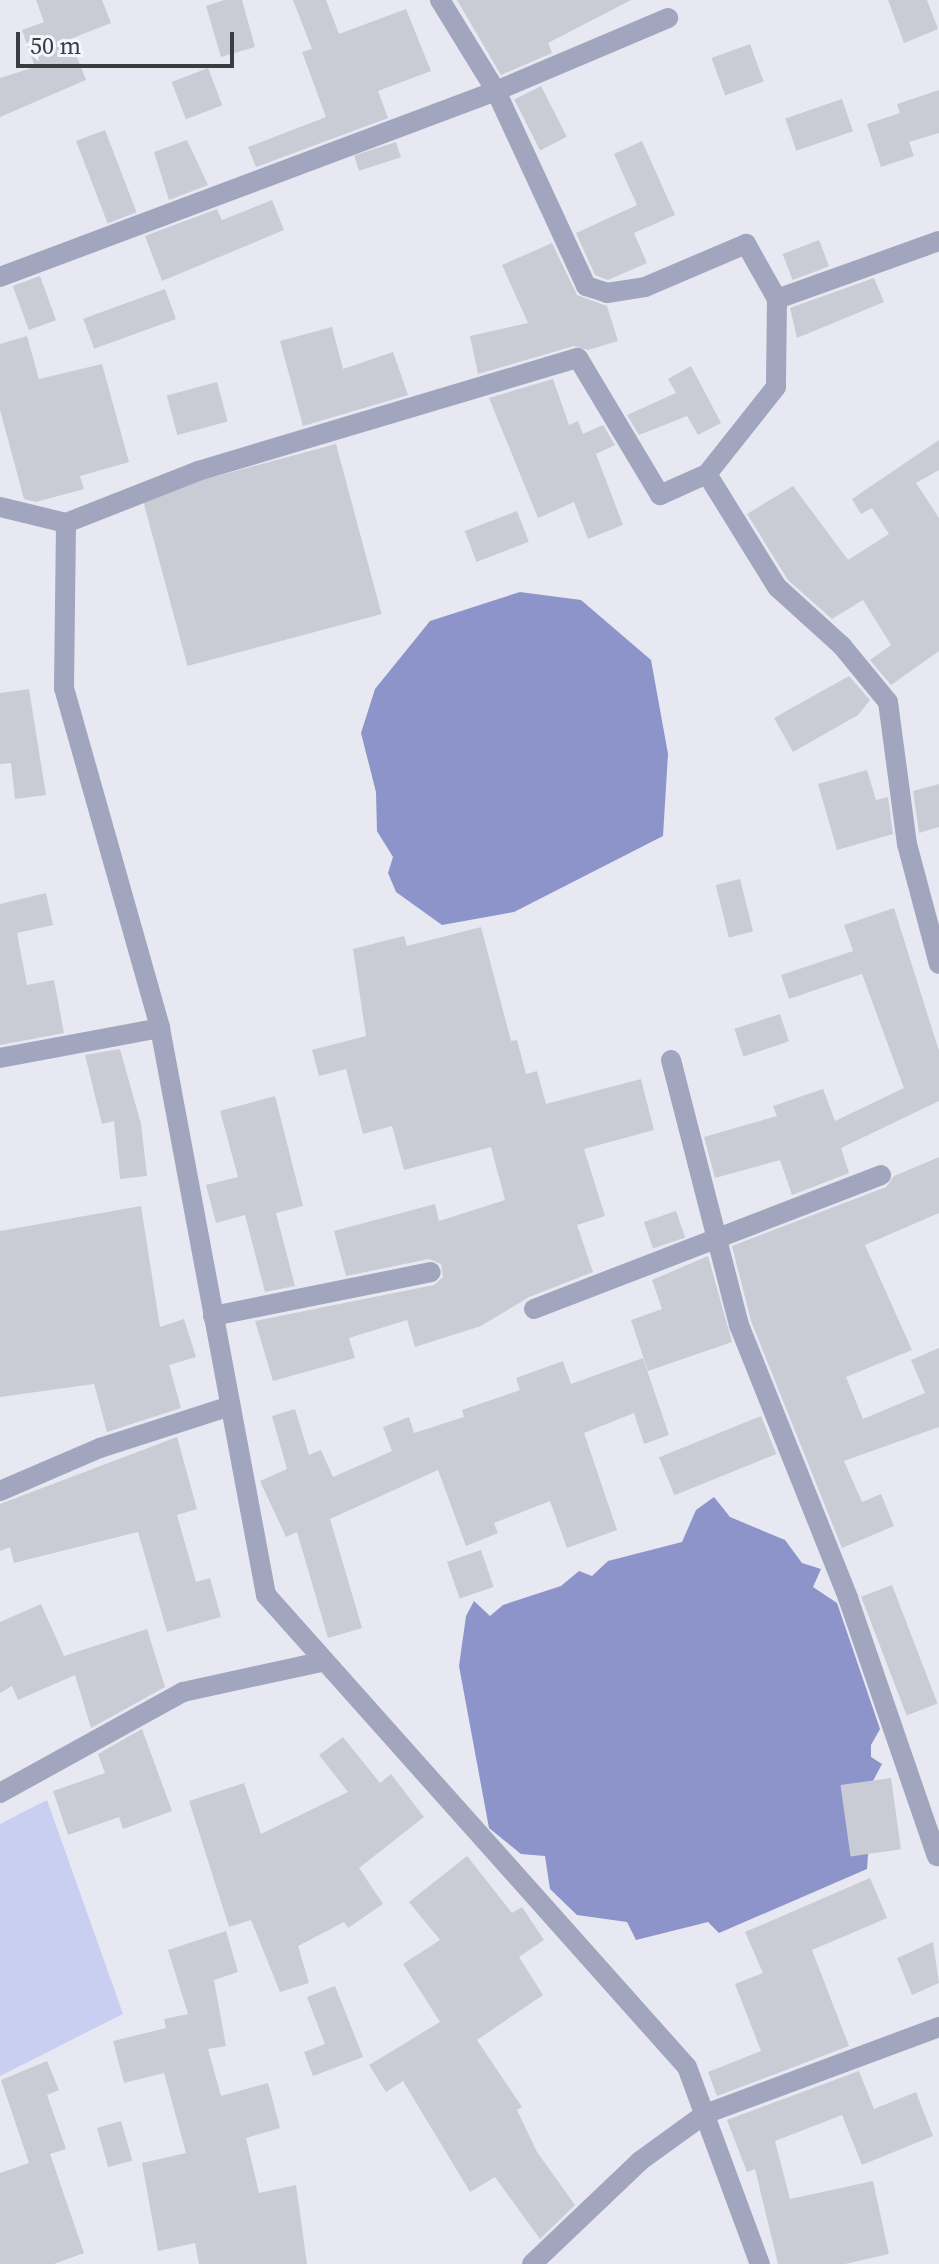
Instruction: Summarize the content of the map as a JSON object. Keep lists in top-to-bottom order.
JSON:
{
  "scale_bar": "50 m"
}
